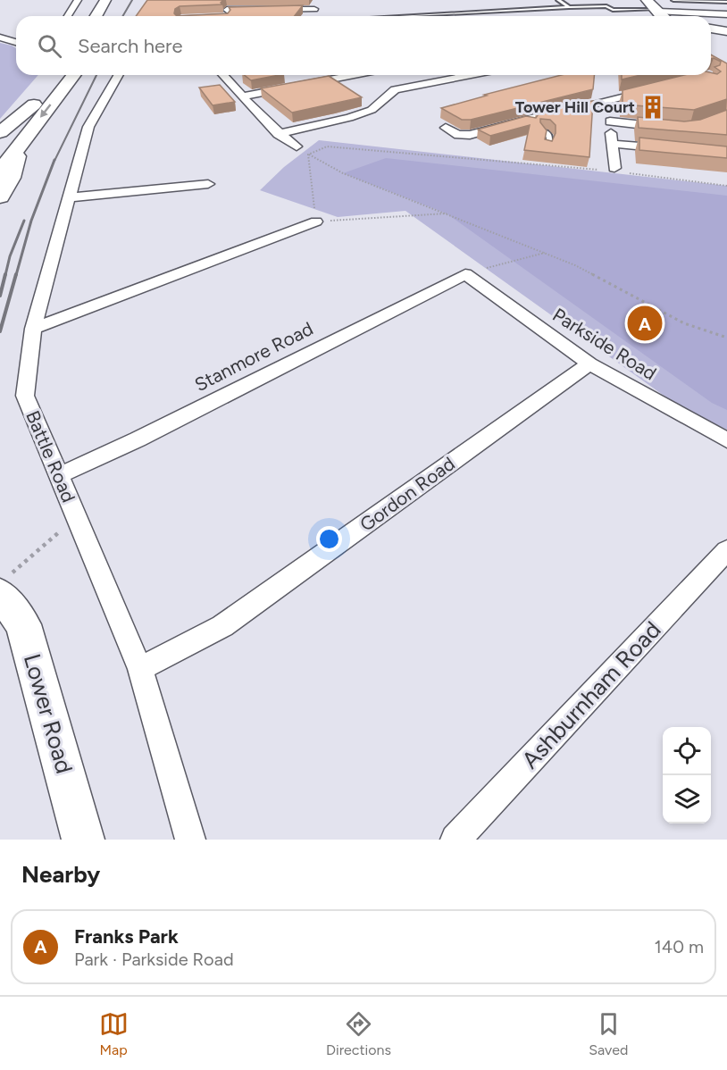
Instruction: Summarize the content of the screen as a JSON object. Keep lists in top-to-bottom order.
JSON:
{
  "streets": {
    "main road": ["Lower Road"],
    "street": [
      "Parkside Road",
      "Stanmore Road",
      "Battle Road",
      "Gordon Road",
      "Ashburnham Road"
    ]
  },
  "crossings": [
    ["Parkside Road", "Stanmore Road"],
    ["Parkside Road", "Gordon Road"],
    ["Stanmore Road", "Battle Road"],
    ["Battle Road", "Gordon Road"]
  ],
  "places": {
    "building": ["Tower Hill Court"]
  },
  "page": {
    "search": "Search here",
    "pins": "A",
    "heading": "Nearby",
    "list": [
      {
        "mark": "A",
        "name": "Franks Park",
        "note": "Park · Parkside Road",
        "value": "140 m"
      }
    ],
    "nav": ["Map", "Directions", "Saved"]
  }
}
